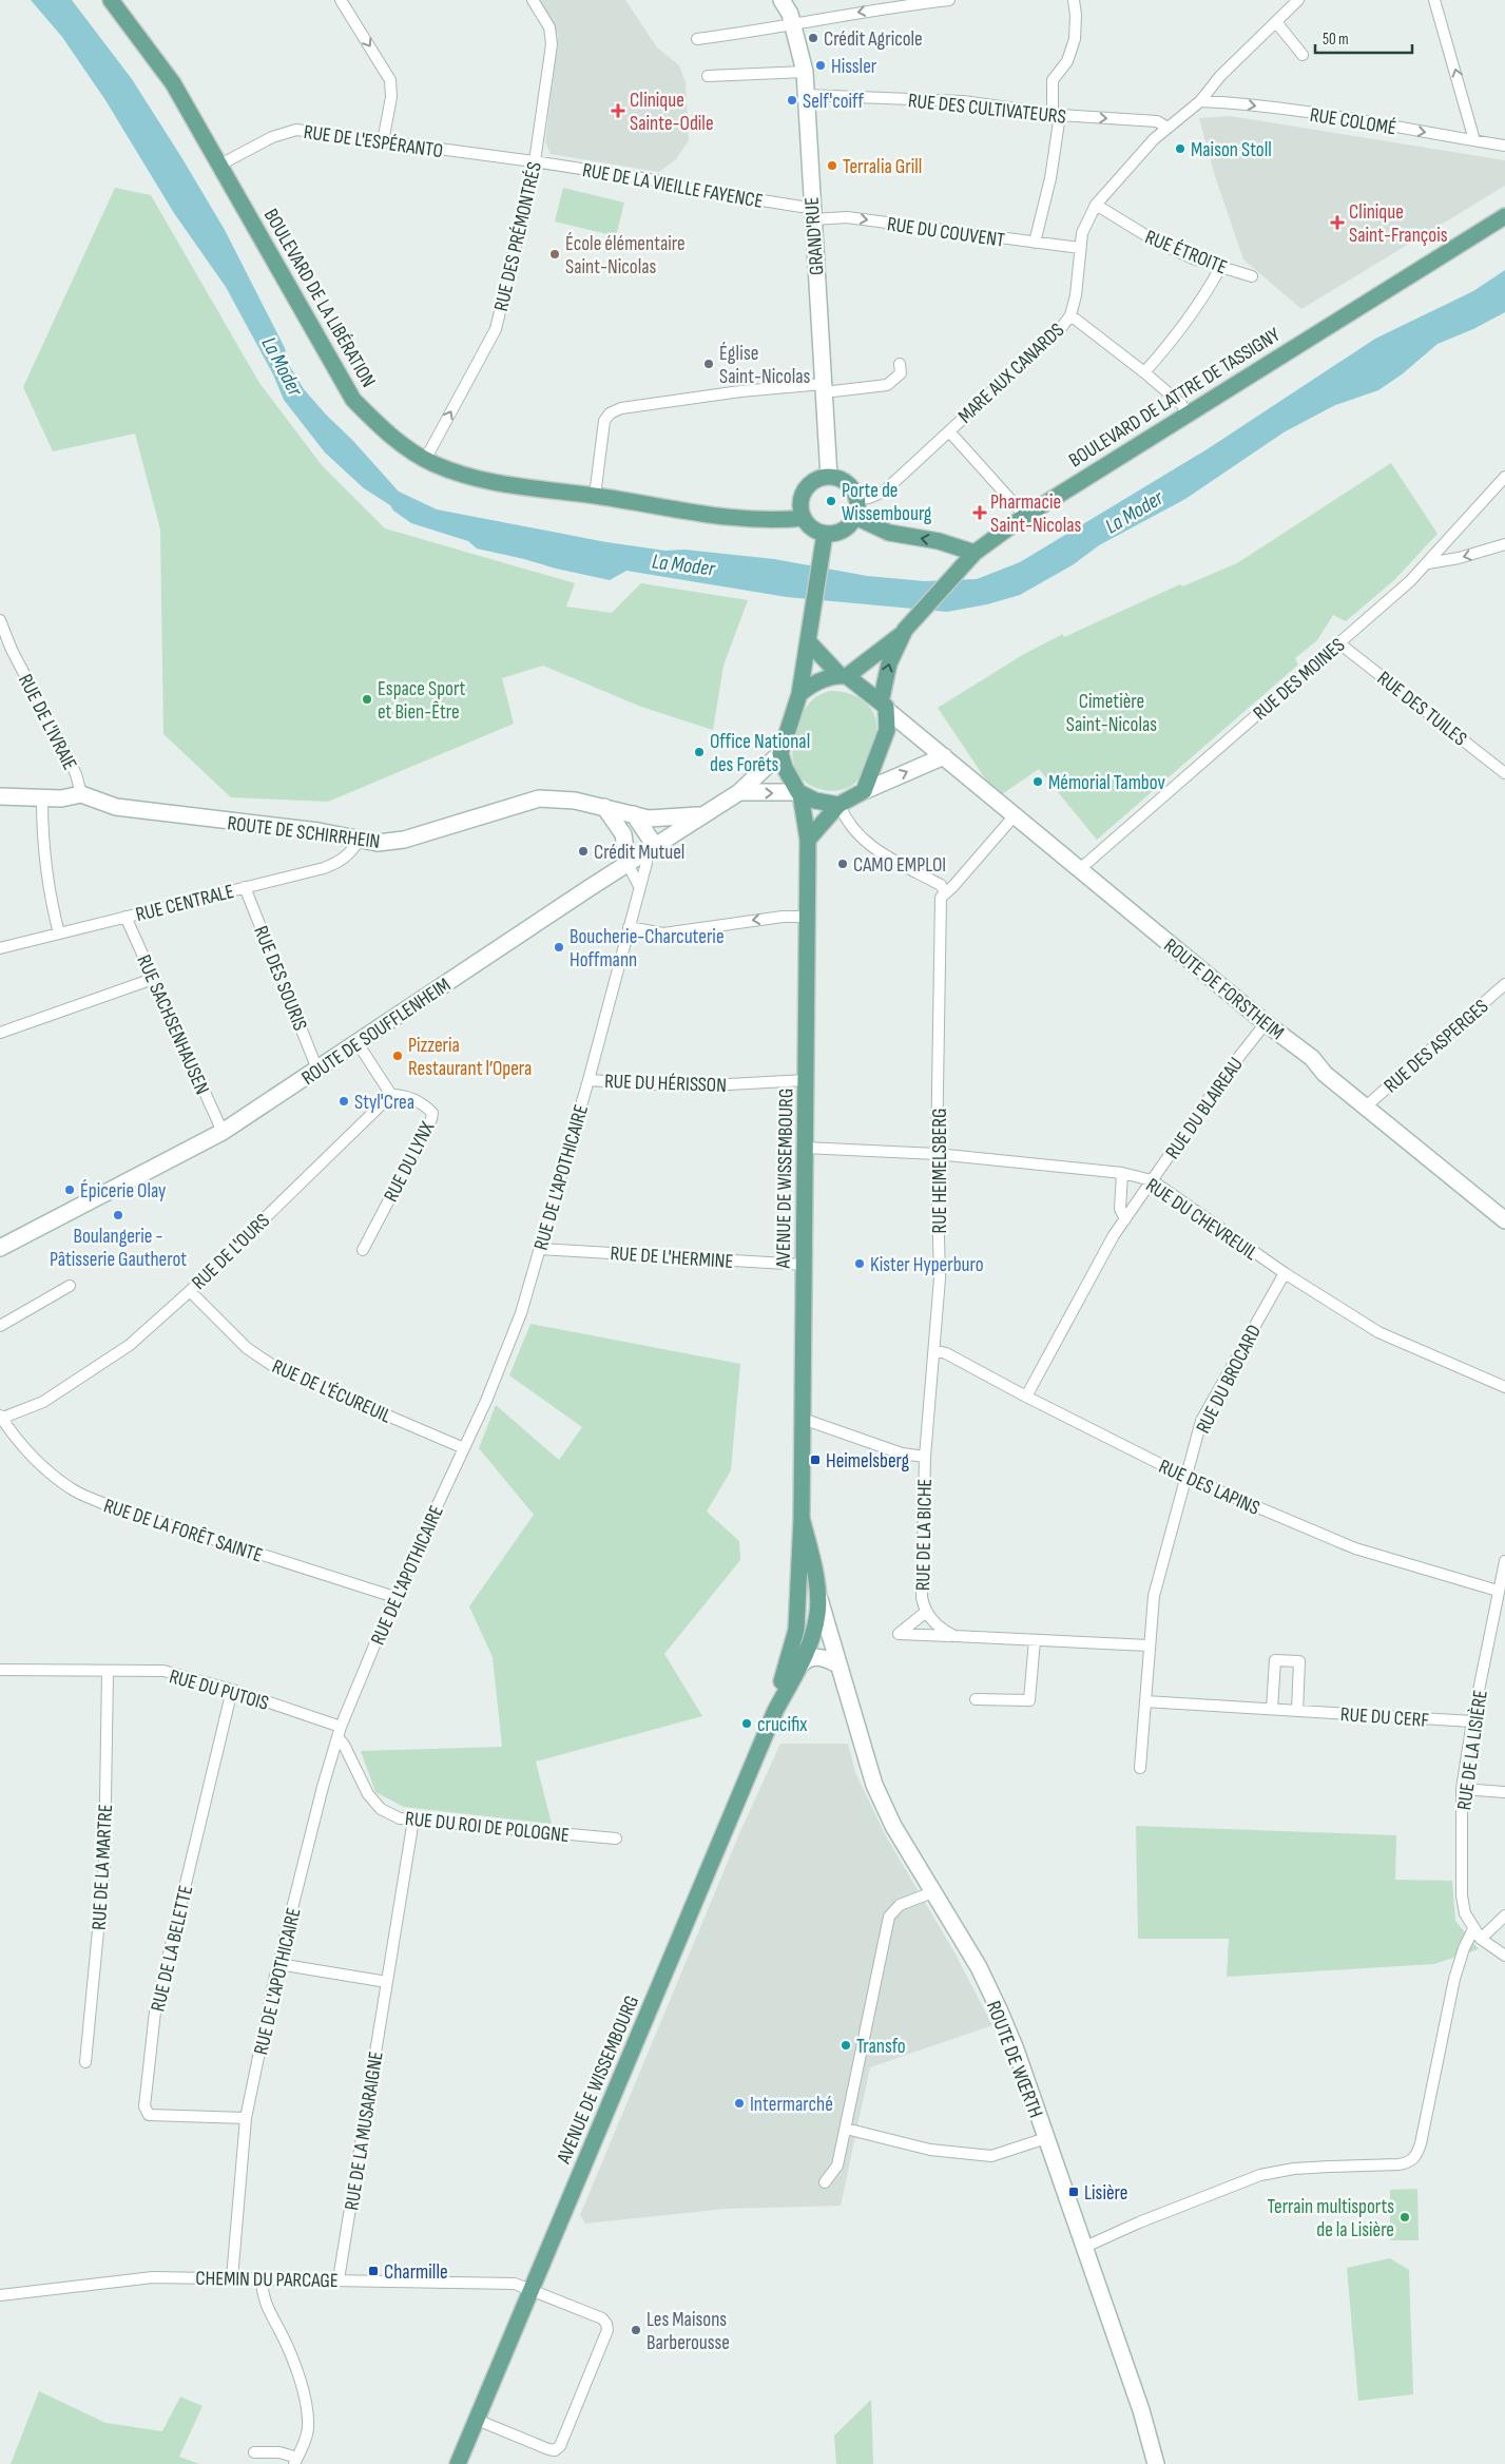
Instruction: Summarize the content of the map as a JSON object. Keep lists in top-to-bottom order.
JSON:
{
  "streets": {
    "main road": ["BOULEVARD DE LA LIBÉRATION", "BOULEVARD DE LATTRE DE TASSIGNY", "AVENUE DE WISSEMBOURG"],
    "street": [
      "RUE DES CULTIVATEURS",
      "RUE COLOMÉ",
      "RUE DE L'ESPÉRANTO",
      "RUE DE LA VIEILLE FAYENCE",
      "RUE DU COUVENT",
      "RUE DES PRÉMONTRÉS",
      "GRAND'RUE",
      "RUE ÉTROITE",
      "MARE AUX CANARDS",
      "RUE DES MOINES",
      "RUE DES TUILES",
      "RUE DE L'IVRAIE",
      "ROUTE DE SCHIRRHEIN",
      "RUE CENTRALE",
      "RUE DES SOURIS",
      "ROUTE DE FORSTHEIM",
      "RUE SACHSENHAUSEN",
      "ROUTE DE SOUFFLENHEIM",
      "RUE DES ASPERGES",
      "RUE DU HÉRISSON",
      "RUE DU BLAIREAU",
      "RUE DU LYNX",
      "RUE HEIMELSBERG",
      "RUE DE L'APOTHICAIRE",
      "RUE DU CHEVREUIL",
      "RUE DE L'OURS",
      "RUE DE L'HERMINE",
      "RUE DU BROCARD",
      "RUE DE L'ÉCUREUIL",
      "RUE DES LAPINS",
      "RUE DE LA FORÊT SAINTE",
      "RUE DE LA BICHE",
      "RUE DU PUTOIS",
      "RUE DU CERF",
      "RUE DE LA LISIÈRE",
      "RUE DU ROI DE POLOGNE",
      "RUE DE LA MARTRE",
      "RUE DE LA BELETTE",
      "ROUTE DE WŒRTH",
      "RUE DE LA MUSARAIGNE",
      "CHEMIN DU PARCAGE"
    ]
  },
  "crossings": [
    ["RUE DES CULTIVATEURS", "GRAND'RUE"],
    ["RUE DES CULTIVATEURS", "MARE AUX CANARDS"],
    ["RUE COLOMÉ", "MARE AUX CANARDS"],
    ["RUE DE L'ESPÉRANTO", "RUE DE LA VIEILLE FAYENCE"],
    ["RUE DE L'ESPÉRANTO", "RUE DES PRÉMONTRÉS"],
    ["RUE DE L'ESPÉRANTO", "BOULEVARD DE LA LIBÉRATION"],
    ["RUE DE LA VIEILLE FAYENCE", "RUE DU COUVENT"],
    ["RUE DE LA VIEILLE FAYENCE", "RUE DES PRÉMONTRÉS"],
    ["RUE DE LA VIEILLE FAYENCE", "GRAND'RUE"],
    ["RUE DU COUVENT", "GRAND'RUE"],
    ["RUE DU COUVENT", "MARE AUX CANARDS"],
    ["RUE DES PRÉMONTRÉS", "BOULEVARD DE LA LIBÉRATION"],
    ["GRAND'RUE", "BOULEVARD DE LA LIBÉRATION"],
    ["GRAND'RUE", "MARE AUX CANARDS"],
    ["RUE ÉTROITE", "MARE AUX CANARDS"],
    ["BOULEVARD DE LA LIBÉRATION", "MARE AUX CANARDS"],
    ["RUE DES MOINES", "RUE DES TUILES"],
    ["RUE DES MOINES", "ROUTE DE FORSTHEIM"],
    ["RUE DE L'IVRAIE", "ROUTE DE SCHIRRHEIN"],
    ["ROUTE DE SCHIRRHEIN", "RUE CENTRALE"],
    ["ROUTE DE SCHIRRHEIN", "ROUTE DE SOUFFLENHEIM"],
    ["RUE CENTRALE", "RUE DES SOURIS"],
    ["RUE CENTRALE", "RUE SACHSENHAUSEN"],
    ["RUE DES SOURIS", "ROUTE DE SOUFFLENHEIM"],
    ["ROUTE DE FORSTHEIM", "ROUTE DE SOUFFLENHEIM"],
    ["ROUTE DE FORSTHEIM", "RUE DES ASPERGES"],
    ["ROUTE DE FORSTHEIM", "RUE DU BLAIREAU"],
    ["ROUTE DE FORSTHEIM", "AVENUE DE WISSEMBOURG"],
    ["RUE SACHSENHAUSEN", "ROUTE DE SOUFFLENHEIM"],
    ["ROUTE DE SOUFFLENHEIM", "RUE DE L'APOTHICAIRE"],
    ["ROUTE DE SOUFFLENHEIM", "AVENUE DE WISSEMBOURG"],
    ["RUE DU HÉRISSON", "RUE DE L'APOTHICAIRE"],
    ["RUE DU HÉRISSON", "AVENUE DE WISSEMBOURG"],
    ["RUE DU BLAIREAU", "RUE DU CHEVREUIL"],
    ["RUE DU BLAIREAU", "RUE DES LAPINS"],
    ["RUE DU LYNX", "RUE DE L'OURS"],
    ["RUE HEIMELSBERG", "RUE DU CHEVREUIL"],
    ["RUE HEIMELSBERG", "RUE DES LAPINS"],
    ["RUE HEIMELSBERG", "RUE DE LA BICHE"],
    ["RUE DE L'APOTHICAIRE", "RUE DE L'HERMINE"],
    ["RUE DE L'APOTHICAIRE", "RUE DE L'ÉCUREUIL"],
    ["RUE DE L'APOTHICAIRE", "RUE DE LA FORÊT SAINTE"],
    ["RUE DE L'APOTHICAIRE", "RUE DU PUTOIS"],
    ["RUE DE L'APOTHICAIRE", "RUE DU ROI DE POLOGNE"],
    ["RUE DE L'APOTHICAIRE", "RUE DE LA BELETTE"],
    ["RUE DE L'APOTHICAIRE", "CHEMIN DU PARCAGE"],
    ["AVENUE DE WISSEMBOURG", "RUE DU CHEVREUIL"],
    ["AVENUE DE WISSEMBOURG", "RUE DE L'HERMINE"],
    ["AVENUE DE WISSEMBOURG", "ROUTE DE WŒRTH"],
    ["AVENUE DE WISSEMBOURG", "CHEMIN DU PARCAGE"],
    ["RUE DU CHEVREUIL", "RUE DU BROCARD"],
    ["RUE DE L'OURS", "RUE DE L'ÉCUREUIL"],
    ["RUE DE L'OURS", "RUE DE LA FORÊT SAINTE"],
    ["RUE DU BROCARD", "RUE DES LAPINS"],
    ["RUE DU BROCARD", "RUE DE LA BICHE"],
    ["RUE DU BROCARD", "RUE DU CERF"],
    ["RUE DES LAPINS", "RUE DE LA LISIÈRE"],
    ["RUE DU PUTOIS", "RUE DU ROI DE POLOGNE"],
    ["RUE DU PUTOIS", "RUE DE LA MARTRE"],
    ["RUE DU PUTOIS", "RUE DE LA BELETTE"],
    ["RUE DU CERF", "RUE DE LA LISIÈRE"],
    ["RUE DU ROI DE POLOGNE", "RUE DE LA MUSARAIGNE"],
    ["RUE DE LA MUSARAIGNE", "CHEMIN DU PARCAGE"]
  ],
  "one_way": ["RUE COLOMÉ", "RUE DU COUVENT", "RUE DES PRÉMONTRÉS"],
  "water": ["La Moder"],
  "parks": ["Cimetière Saint-Nicolas"],
  "places": {
    "other": [
      "Crédit Agricole",
      "Hissler",
      "Self'coiff",
      "Maison Stoll",
      "Terralia Grill",
      "École élémentaire Saint-Nicolas",
      "Église Saint-Nicolas",
      "Porte de Wissembourg",
      "Espace Sport et Bien-Être",
      "Office National des Forêts",
      "Mémorial Tambov",
      "Crédit Mutuel",
      "CAMO EMPLOI",
      "Boucherie-Charcuterie Hoffmann",
      "Pizzeria Restaurant l’Opera",
      "Styl'Crea",
      "Épicerie Olay",
      "Boulangerie - Pâtisserie Gautherot",
      "Kister Hyperburo",
      "crucifix",
      "Transfo",
      "Intermarché",
      "Terrain multisports de la Lisière",
      "Les Maisons Barberousse"
    ],
    "health": ["Clinique Sainte-Odile", "Clinique Saint-François", "Pharmacie Saint-Nicolas"],
    "transit": ["Heimelsberg", "Lisière", "Charmille"]
  },
  "scale_bar": "50 m"
}
